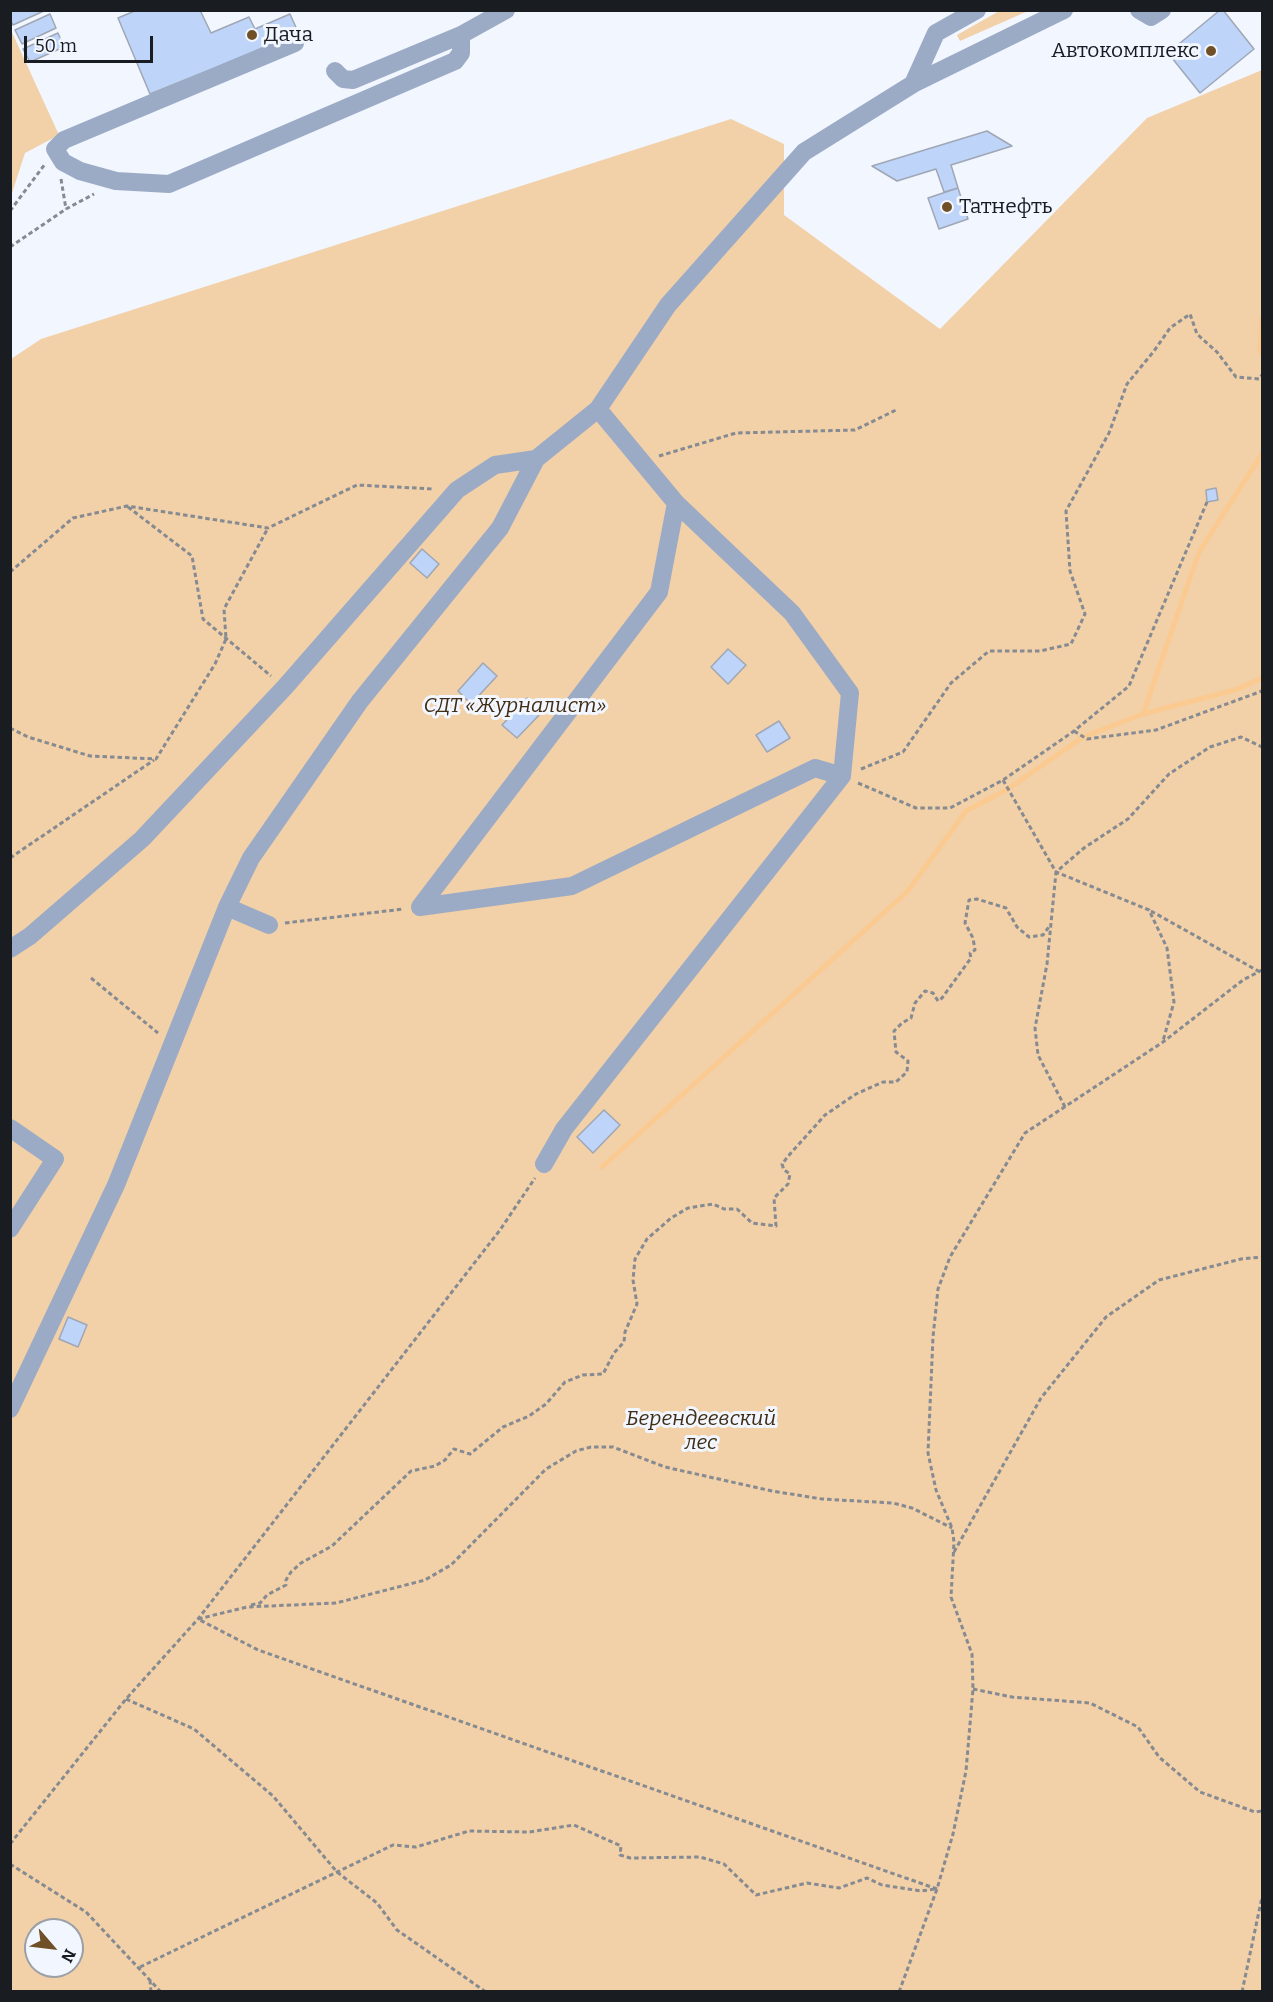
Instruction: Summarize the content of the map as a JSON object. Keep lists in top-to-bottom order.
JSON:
{
  "parks": ["СДТ «Журналист»", "Берендеевский лес"],
  "places": ["Дача", "Автокомплекс", "Татнефть"],
  "scale_bar": "50 m",
  "north": "bottom right"
}
